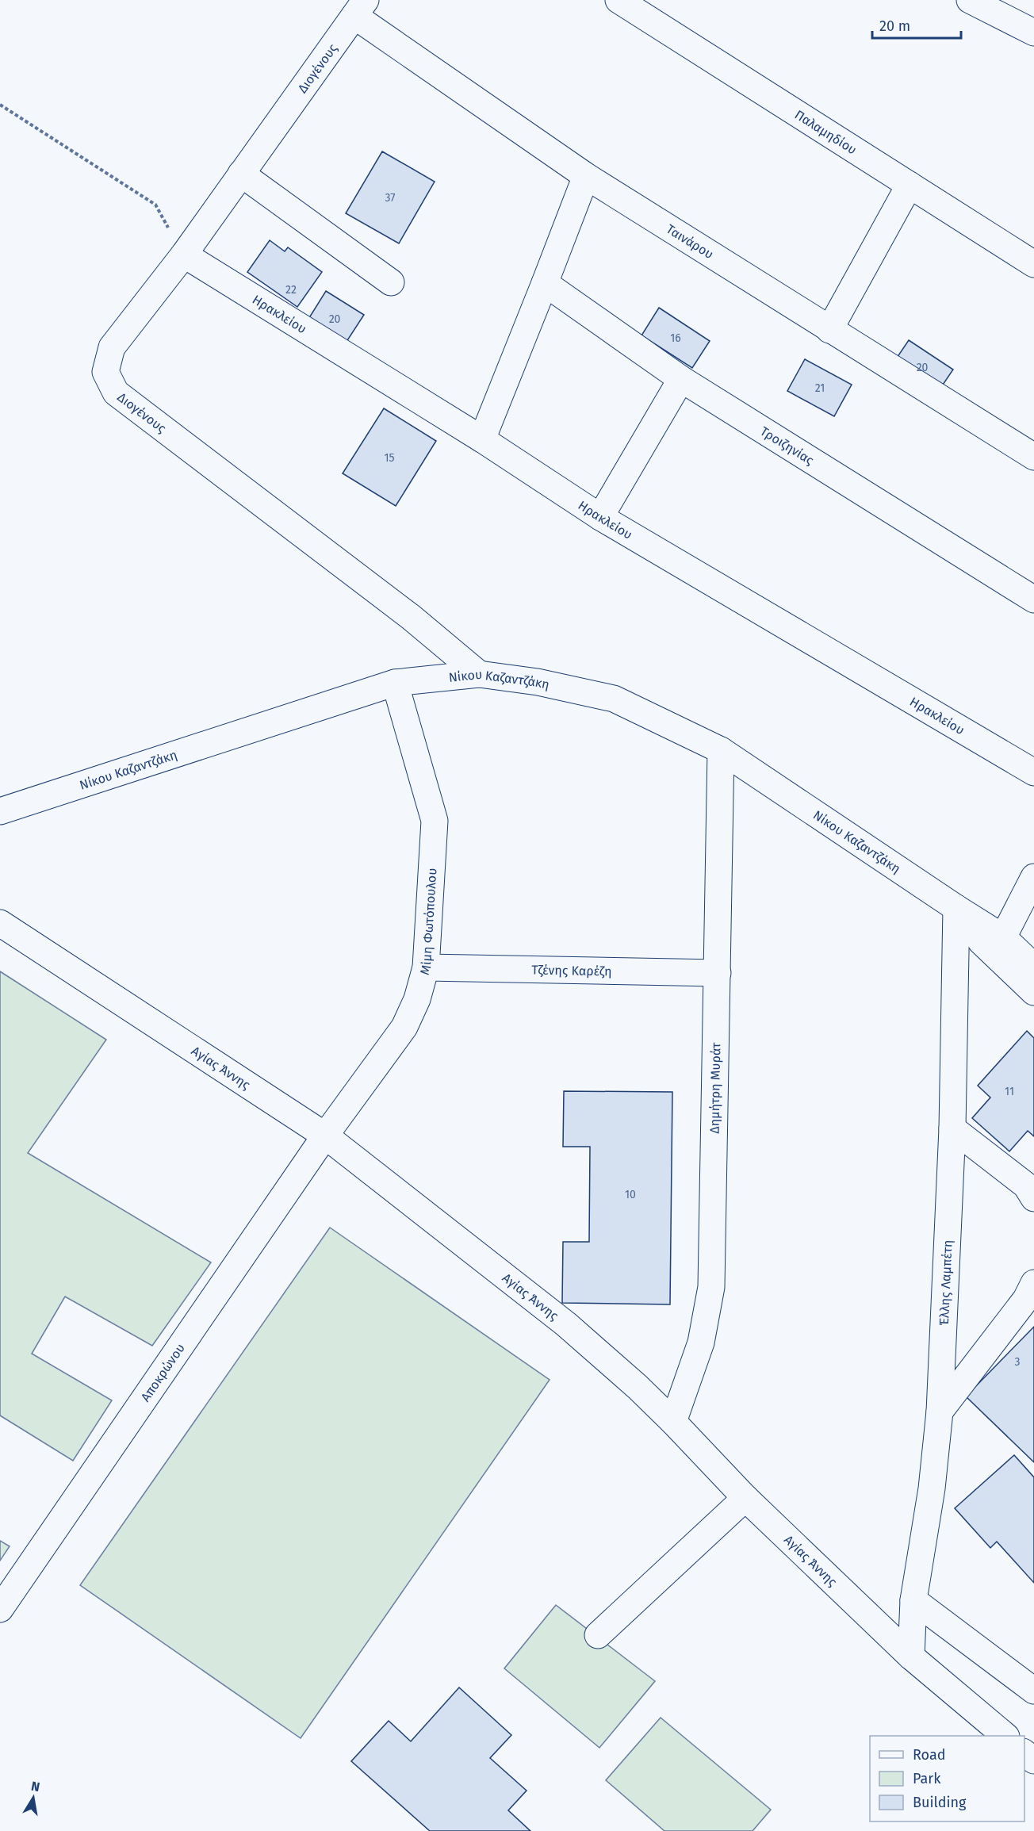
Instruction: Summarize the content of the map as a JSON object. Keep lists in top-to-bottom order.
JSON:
{
  "streets": {
    "street": [
      "Διογένους",
      "Παλαμηδίου",
      "Ταινάρου",
      "Ηρακλείου",
      "Τροιζηνίας",
      "Νίκου Καζαντζάκη",
      "Μίμη Φωτόπουλου",
      "Τζένης Καρέζη",
      "Αγίας Άννης",
      "Δημήτρη Μυράτ",
      "Έλλης Λαμπέτη",
      "Αποκρώνου"
    ]
  },
  "crossings": [
    ["Διογένους", "Ταινάρου"],
    ["Διογένους", "Ηρακλείου"],
    ["Διογένους", "Νίκου Καζαντζάκη"],
    ["Νίκου Καζαντζάκη", "Μίμη Φωτόπουλου"],
    ["Νίκου Καζαντζάκη", "Δημήτρη Μυράτ"],
    ["Νίκου Καζαντζάκη", "Έλλης Λαμπέτη"],
    ["Μίμη Φωτόπουλου", "Τζένης Καρέζη"],
    ["Μίμη Φωτόπουλου", "Αγίας Άννης"],
    ["Μίμη Φωτόπουλου", "Αποκρώνου"],
    ["Τζένης Καρέζη", "Δημήτρη Μυράτ"],
    ["Αγίας Άννης", "Δημήτρη Μυράτ"],
    ["Αγίας Άννης", "Έλλης Λαμπέτη"],
    ["Αγίας Άννης", "Αποκρώνου"]
  ],
  "house_numbers": [
    "37",
    "22",
    "20",
    "16",
    "20",
    "21",
    "15",
    "11",
    "10",
    "3"
  ],
  "legend": ["Road", "Park", "Building"],
  "scale_bar": "20 m",
  "north": "top"
}
